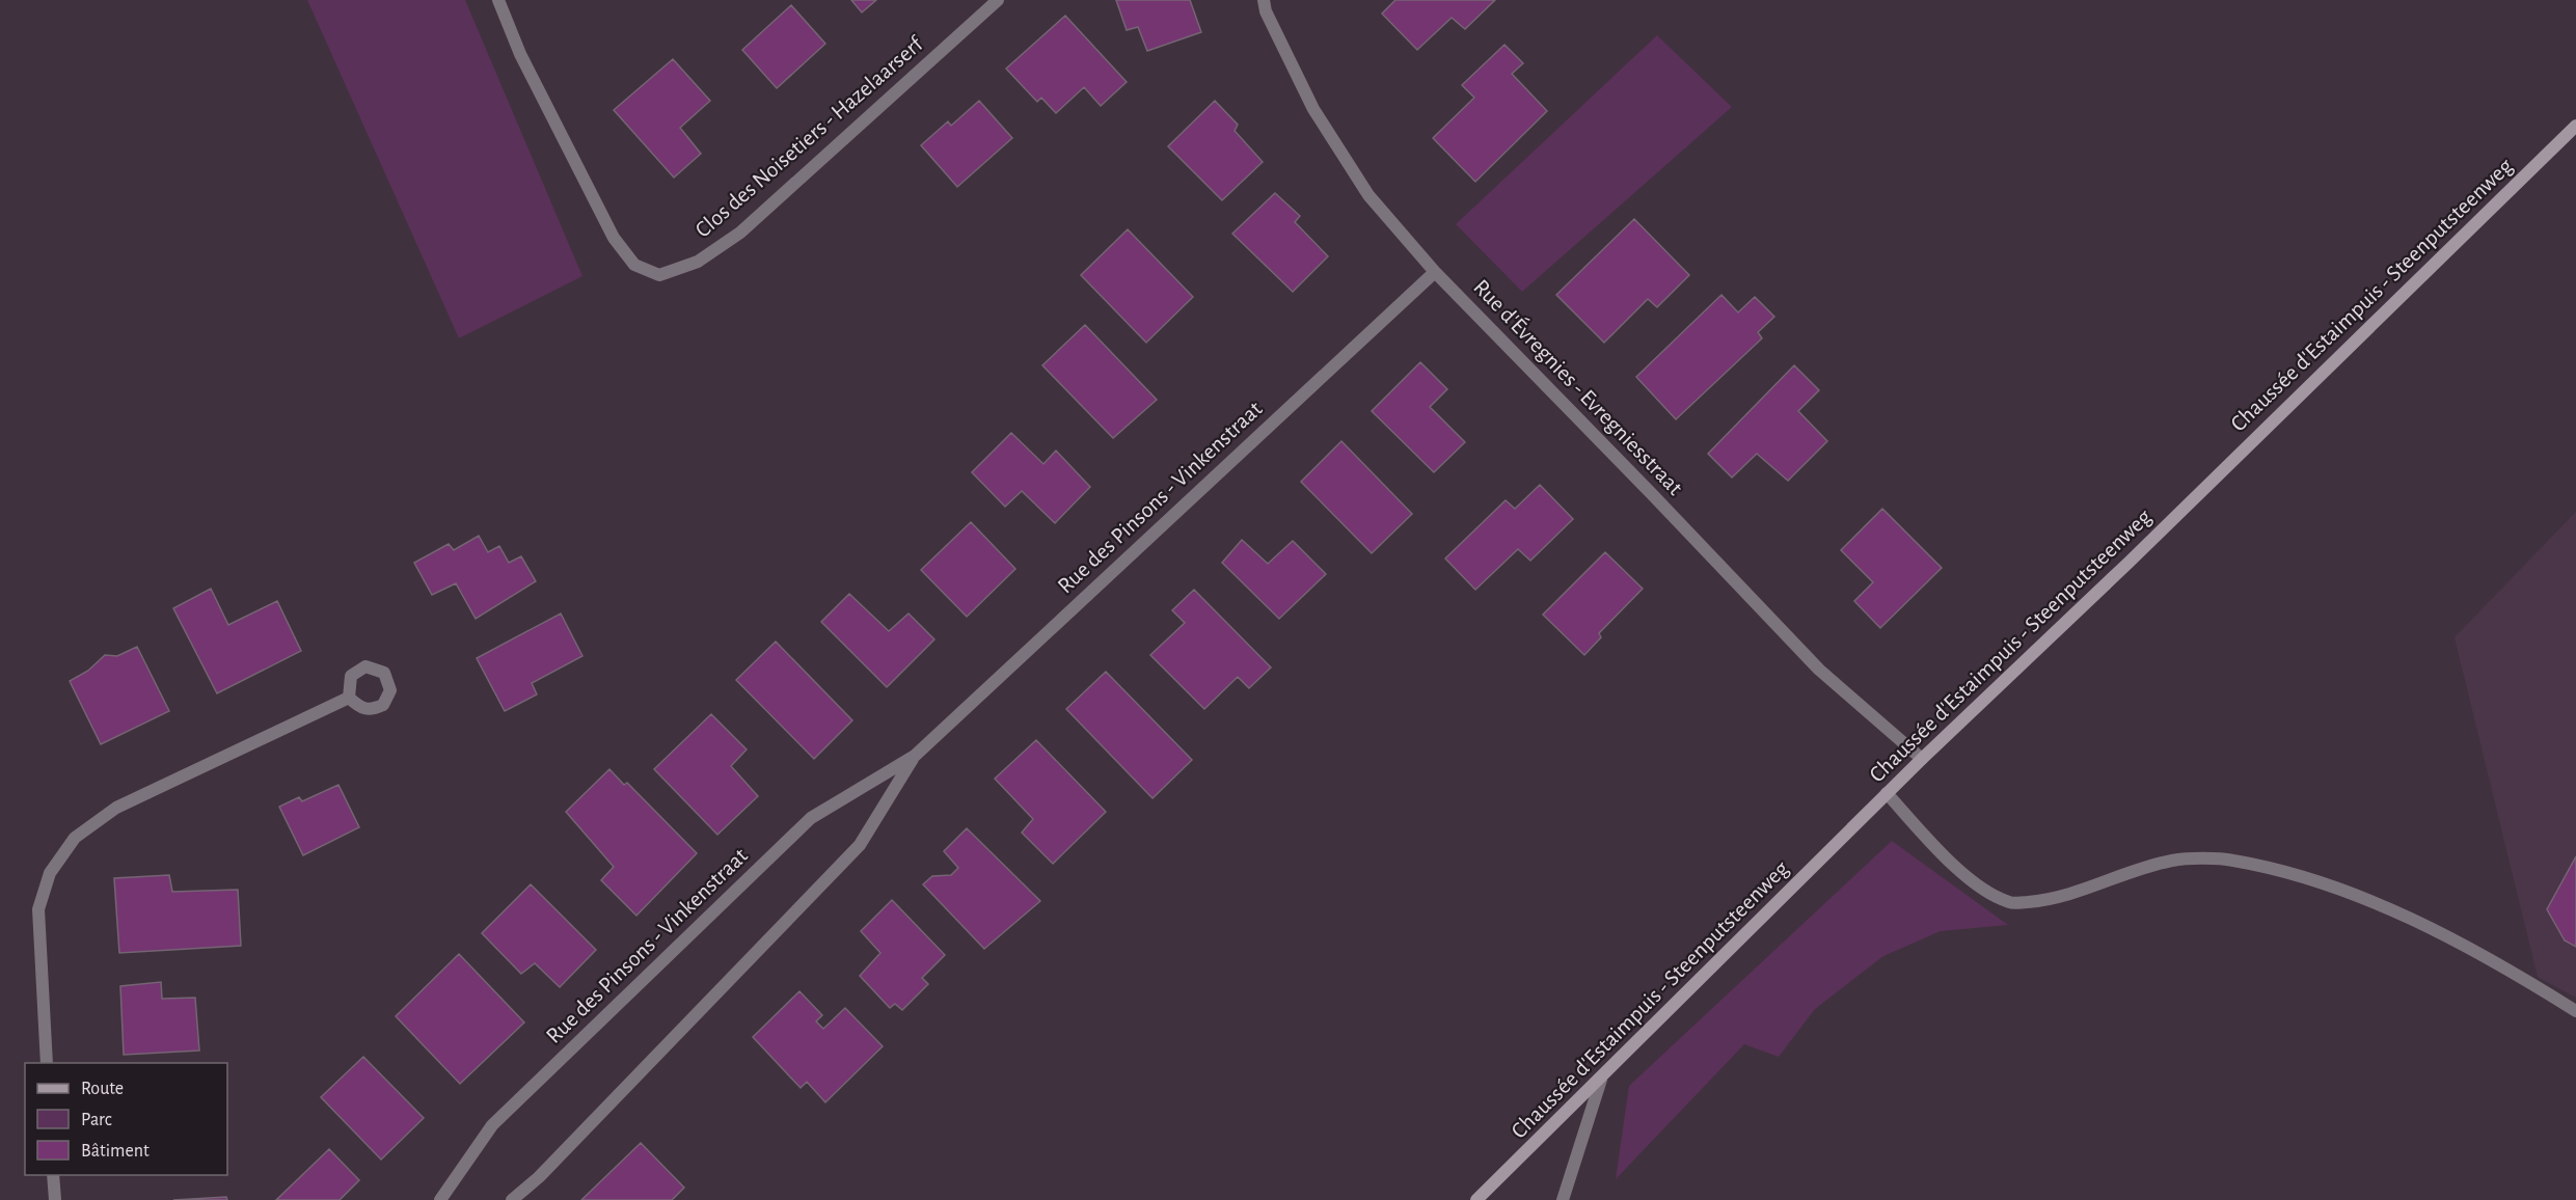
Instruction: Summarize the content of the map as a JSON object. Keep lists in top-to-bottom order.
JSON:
{
  "streets": {
    "main road": ["Chaussée d'Estaimpuis - Steenputsteenweg"],
    "street": ["Clos des Noisetiers - Hazelaarserf", "Rue d'Évregnies - Evregniesstraat", "Rue des Pinsons - Vinkenstraat"]
  },
  "crossings": [
    ["Chaussée d'Estaimpuis - Steenputsteenweg", "Rue d'Évregnies - Evregniesstraat"],
    ["Rue d'Évregnies - Evregniesstraat", "Rue des Pinsons - Vinkenstraat"]
  ],
  "legend": ["Route", "Parc", "Bâtiment"]
}
